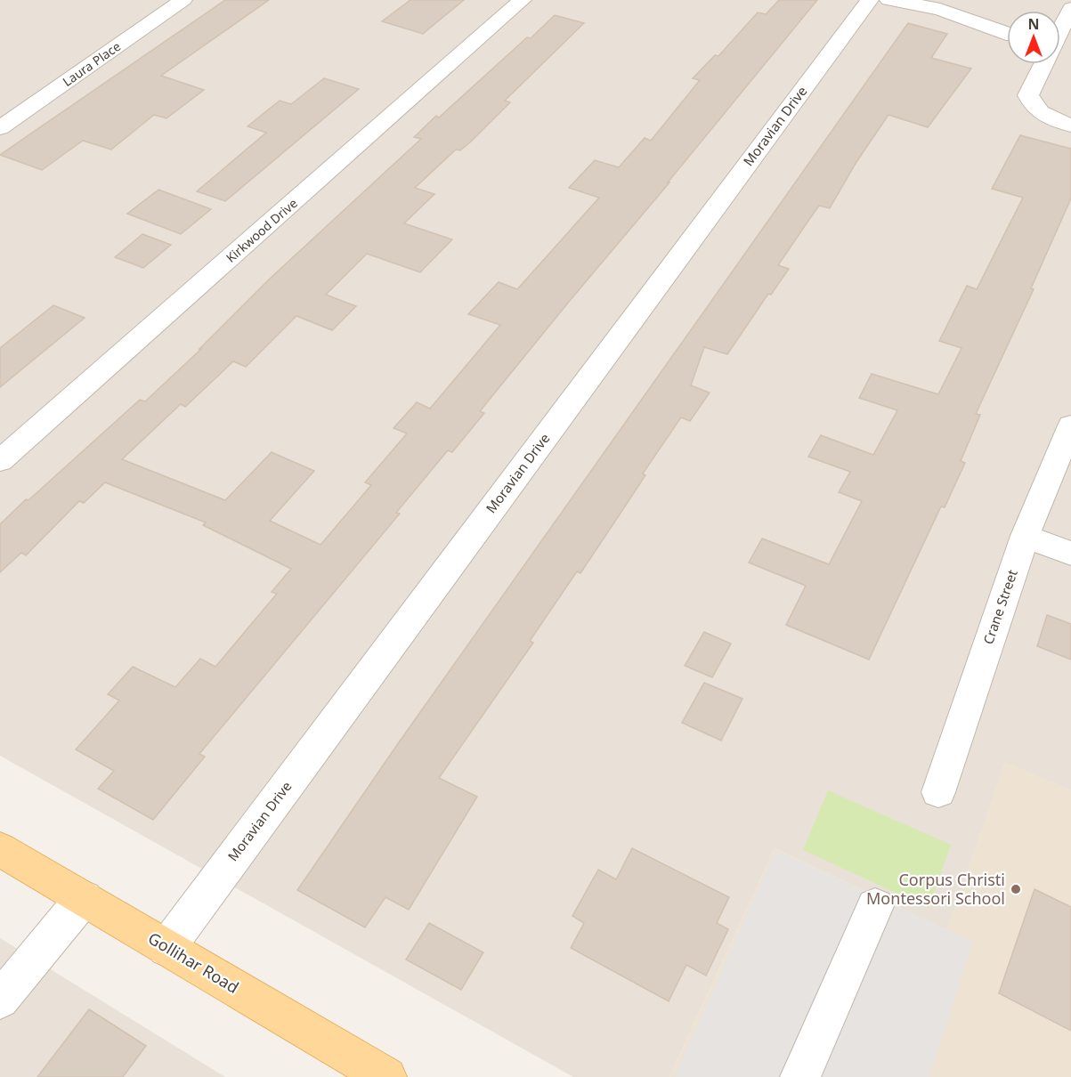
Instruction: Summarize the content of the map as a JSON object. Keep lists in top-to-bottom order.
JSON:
{
  "streets": {
    "main road": ["Gollihar Road"],
    "street": [
      "Laura Place",
      "Moravian Drive",
      "Kirkwood Drive",
      "Crane Street"
    ]
  },
  "crossings": [
    ["Moravian Drive", "Gollihar Road"]
  ],
  "places": ["Corpus Christi Montessori School"],
  "north": "top"
}
